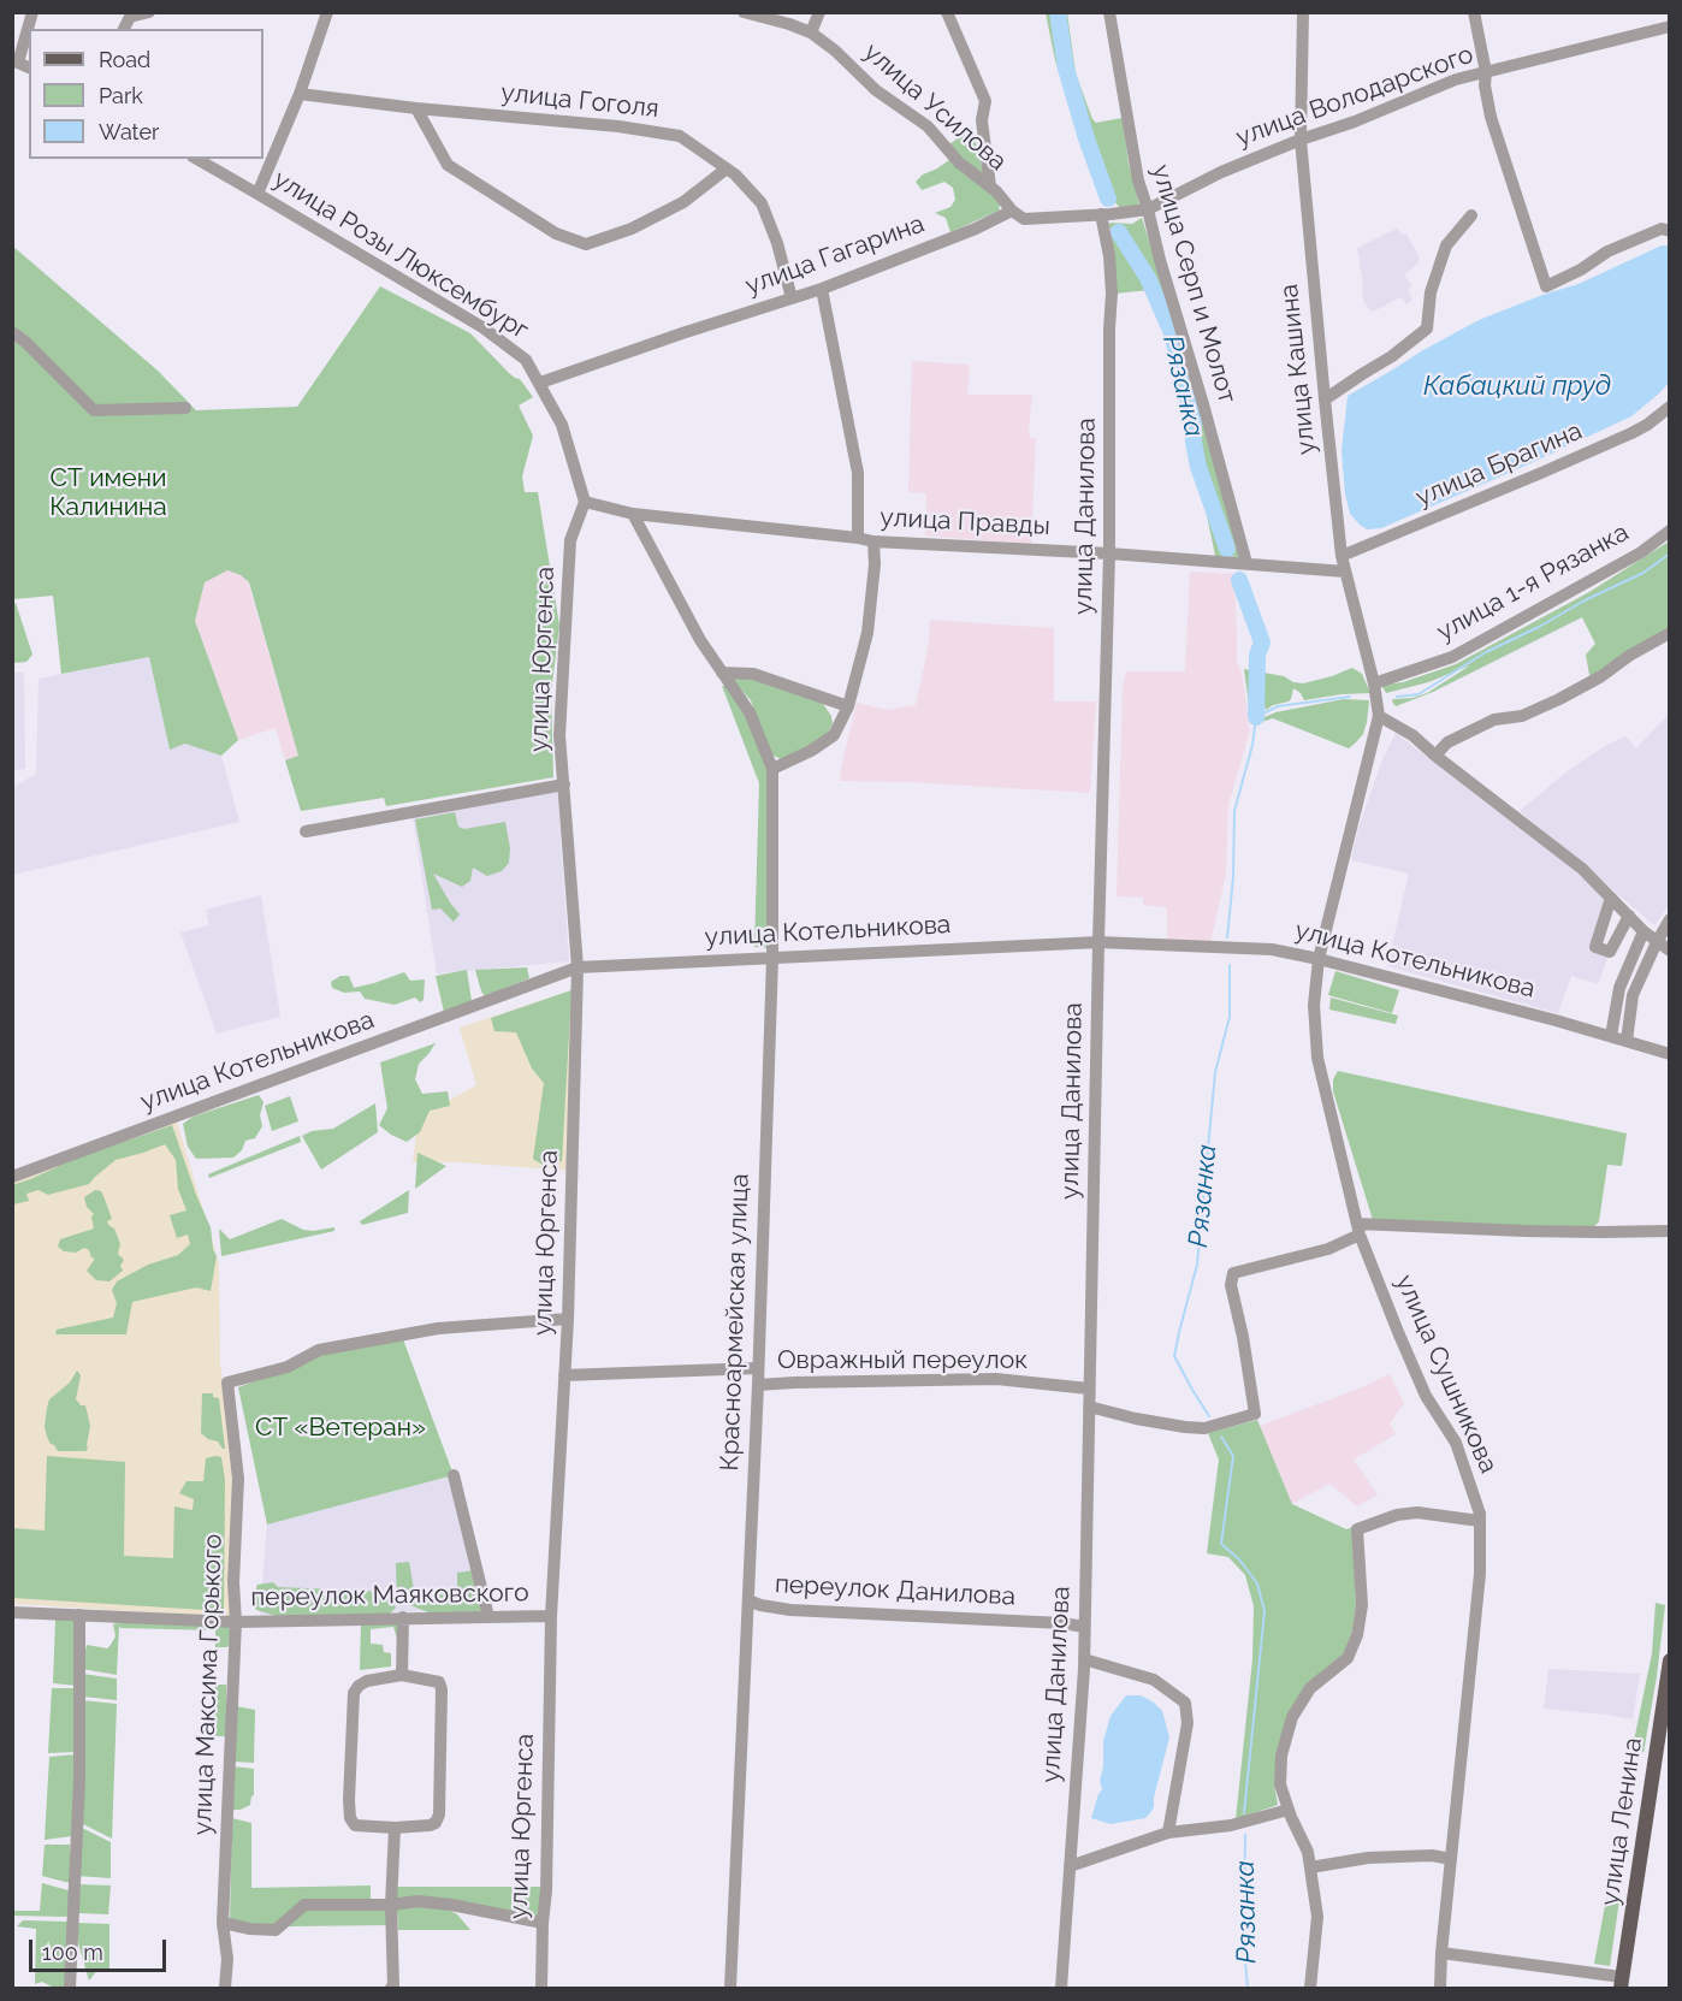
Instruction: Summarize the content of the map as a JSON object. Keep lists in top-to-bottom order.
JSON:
{
  "streets": {
    "main road": ["улица Ленина"],
    "street": [
      "улица Володарского",
      "улица Гоголя",
      "улица Усилова",
      "улица Розы Люксембург",
      "улица Гагарина",
      "улица Серп и Молот",
      "улица Кашина",
      "улица Брагина",
      "улица Данилова",
      "улица Правды",
      "улица 1-я Рязанка",
      "улица Юргенса",
      "улица Котельникова",
      "Красноармейская улица",
      "Овражный переулок",
      "улица Сушникова",
      "переулок Данилова",
      "переулок Маяковского",
      "улица Максима Горького"
    ]
  },
  "crossings": [
    ["улица Володарского", "улица Серп и Молот"],
    ["улица Володарского", "улица Кашина"],
    ["улица Гоголя", "улица Гагарина"],
    ["улица Усилова", "улица Гагарина"],
    ["улица Розы Люксембург", "улица Гагарина"],
    ["улица Розы Люксембург", "улица Правды"],
    ["улица Розы Люксембург", "улица Юргенса"],
    ["улица Серп и Молот", "улица Правды"],
    ["улица Кашина", "улица Брагина"],
    ["улица Кашина", "улица Правды"],
    ["улица Кашина", "улица 1-я Рязанка"],
    ["улица Кашина", "улица Сушникова"],
    ["улица Данилова", "улица Правды"],
    ["улица Данилова", "улица Котельникова"],
    ["улица Данилова", "Овражный переулок"],
    ["улица Данилова", "переулок Данилова"],
    ["улица Правды", "улица Юргенса"],
    ["улица Правды", "Красноармейская улица"],
    ["улица Юргенса", "улица Котельникова"],
    ["улица Юргенса", "переулок Маяковского"],
    ["улица Юргенса", "улица Максима Горького"],
    ["улица Котельникова", "Красноармейская улица"],
    ["улица Котельникова", "улица Сушникова"],
    ["Красноармейская улица", "Овражный переулок"],
    ["Красноармейская улица", "переулок Данилова"],
    ["переулок Маяковского", "улица Максима Горького"]
  ],
  "water": ["Рязанка", "Кабацкий пруд"],
  "parks": ["СТ имени Калинина", "СТ «Ветеран»"],
  "legend": ["Road", "Park", "Water"],
  "scale_bar": "100 m"
}
